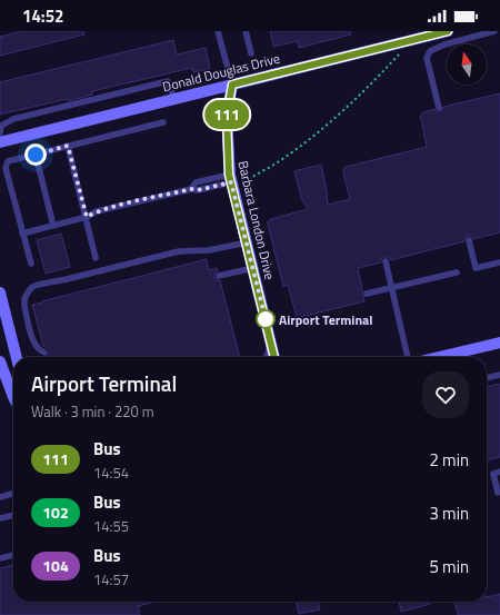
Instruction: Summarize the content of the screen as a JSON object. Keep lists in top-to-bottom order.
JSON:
{
  "streets": {
    "street": ["Donald Douglas Drive", "Barbara London Drive"]
  },
  "crossings": [
    ["Donald Douglas Drive", "Barbara London Drive"]
  ],
  "places": ["Airport Terminal"],
  "lines": ["bus line 111"],
  "north": "top",
  "page": {
    "status": "14:52",
    "on_map": "111",
    "heading": ["Airport Terminal", "Walk · 3 min · 220 m"],
    "list": [
      {
        "mark": "111",
        "name": "Bus",
        "note": "14:54",
        "value": "2 min"
      },
      {
        "mark": "102",
        "name": "Bus",
        "note": "14:55",
        "value": "3 min"
      },
      {
        "mark": "104",
        "name": "Bus",
        "note": "14:57",
        "value": "5 min"
      }
    ]
  }
}
